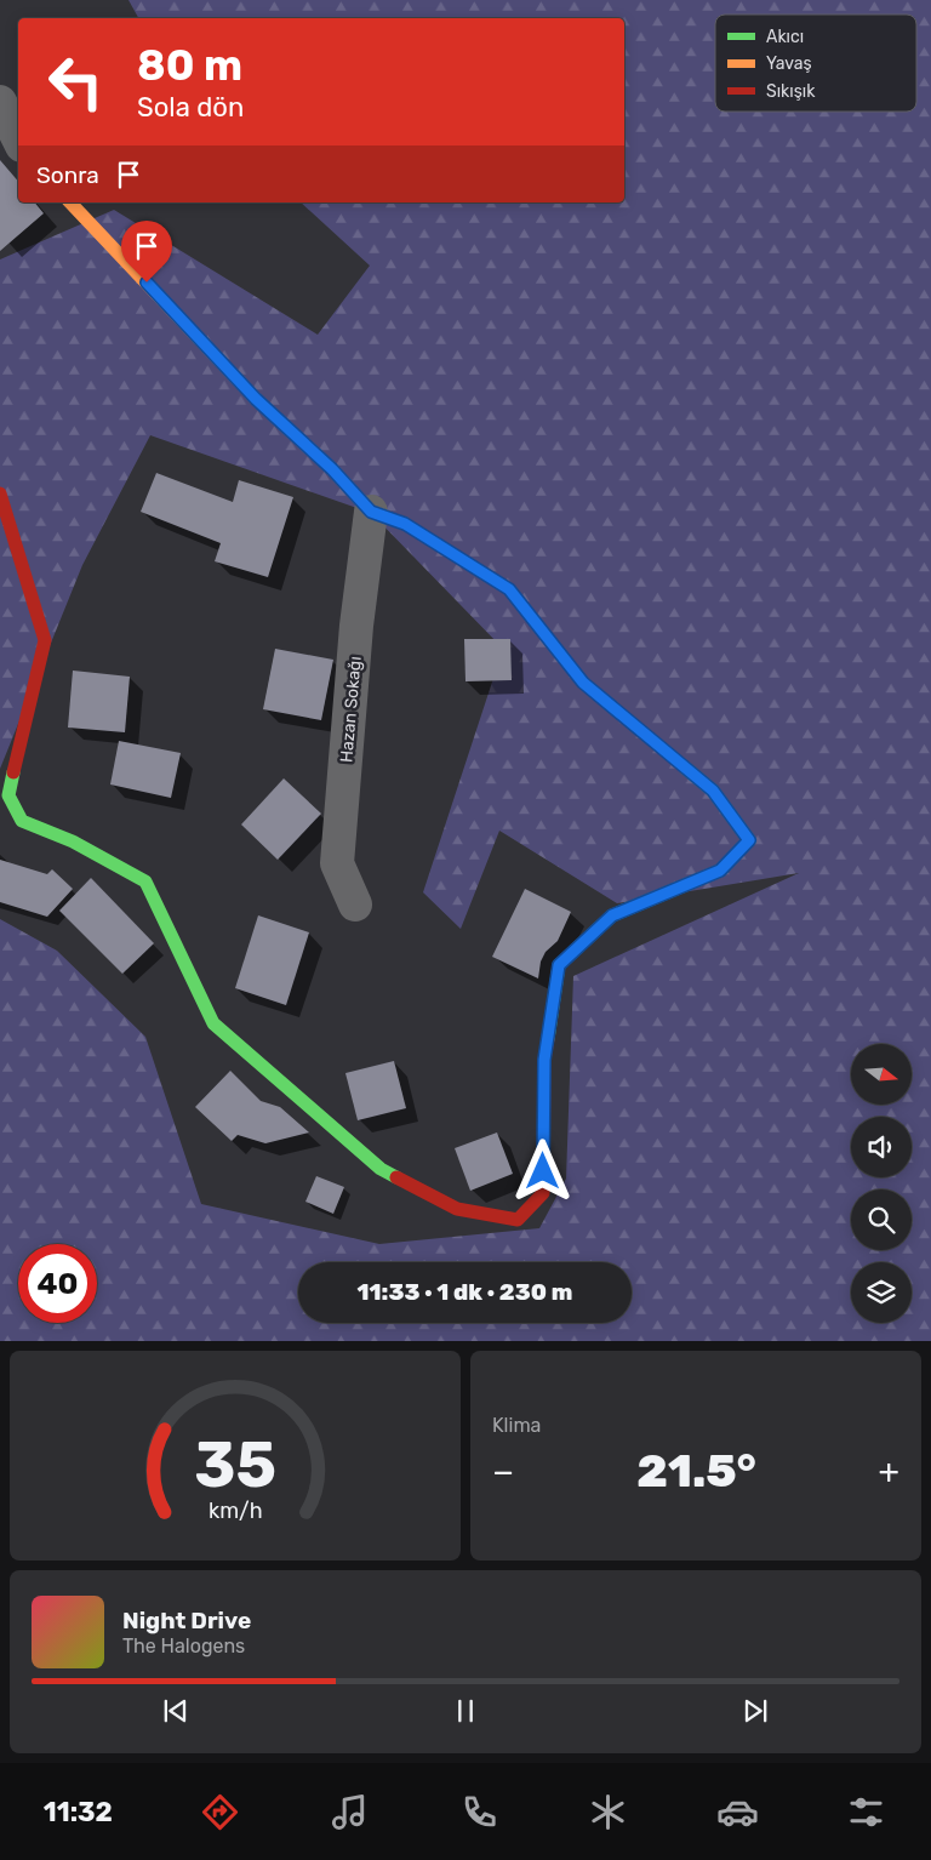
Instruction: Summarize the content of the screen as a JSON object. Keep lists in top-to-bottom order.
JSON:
{
  "streets": {
    "street": ["Hazan Sokağı"]
  },
  "legend": ["Akıcı", "Yavaş", "Sıkışık"],
  "north": "right",
  "page": {
    "turn": ["80 m", "Sola dön"],
    "then": "Sonra",
    "limit": "40",
    "trip": "11:33 · 1 dk · 230 m",
    "tile": "Klima",
    "heat": ["−", "21.5°", "+"],
    "song": ["Night Drive", "The Halogens"],
    "tabs": "11:32",
    "gauge": ["35", "km/h"]
  }
}
